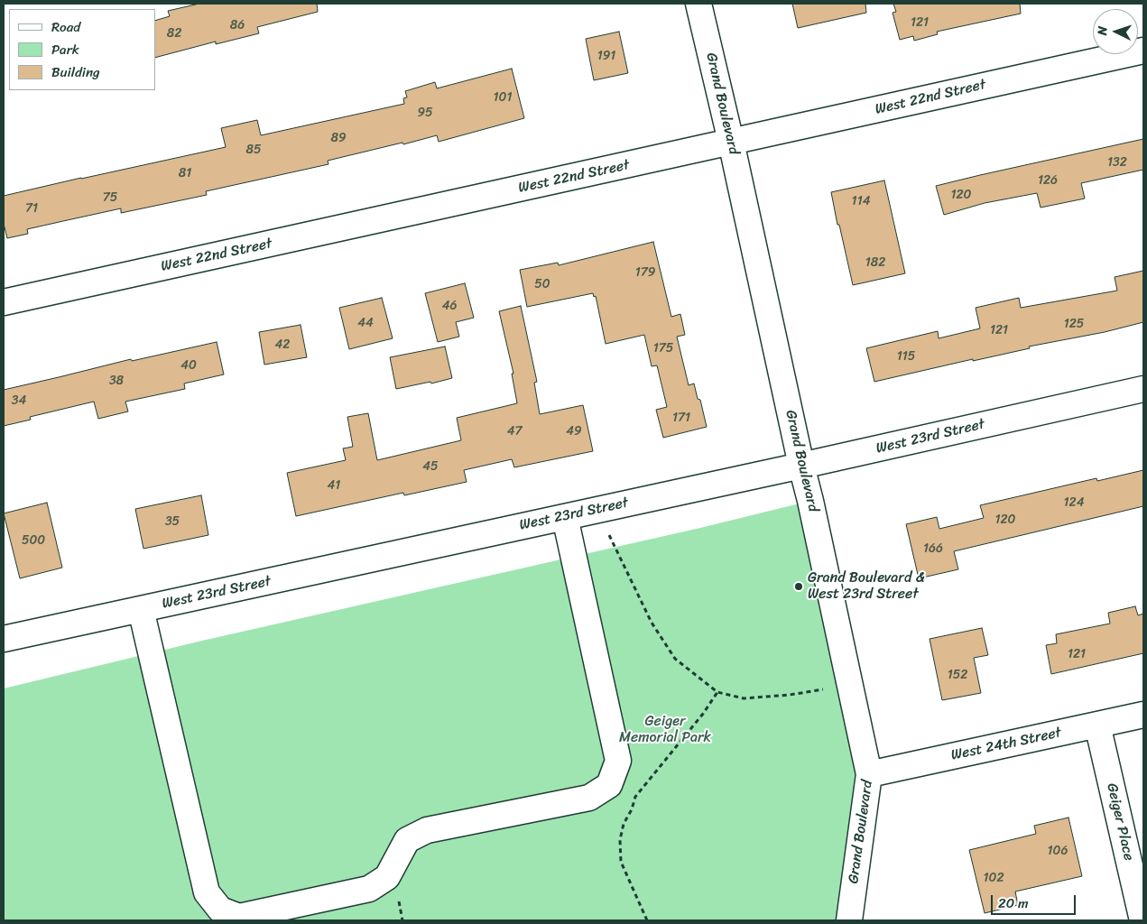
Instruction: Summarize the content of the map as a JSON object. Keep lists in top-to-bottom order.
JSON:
{
  "streets": {
    "street": [
      "West 22nd Street",
      "Grand Boulevard",
      "West 23rd Street",
      "West 24th Street",
      "Geiger Place"
    ]
  },
  "crossings": [
    ["West 22nd Street", "Grand Boulevard"],
    ["Grand Boulevard", "West 23rd Street"],
    ["Grand Boulevard", "West 24th Street"],
    ["West 24th Street", "Geiger Place"]
  ],
  "parks": ["Geiger Memorial Park"],
  "places": ["Grand Boulevard & West 23rd Street"],
  "house_numbers": [
    "121",
    "86",
    "82",
    "191",
    "101",
    "95",
    "89",
    "85",
    "132",
    "81",
    "126",
    "120",
    "75",
    "114",
    "71",
    "182",
    "179",
    "50",
    "46",
    "44",
    "125",
    "121",
    "42",
    "175",
    "115",
    "40",
    "38",
    "34",
    "171",
    "47",
    "49",
    "45",
    "41",
    "124",
    "120",
    "35",
    "500",
    "166",
    "121",
    "152",
    "106",
    "102"
  ],
  "legend": ["Road", "Park", "Building"],
  "scale_bar": "20 m",
  "north": "left"
}
